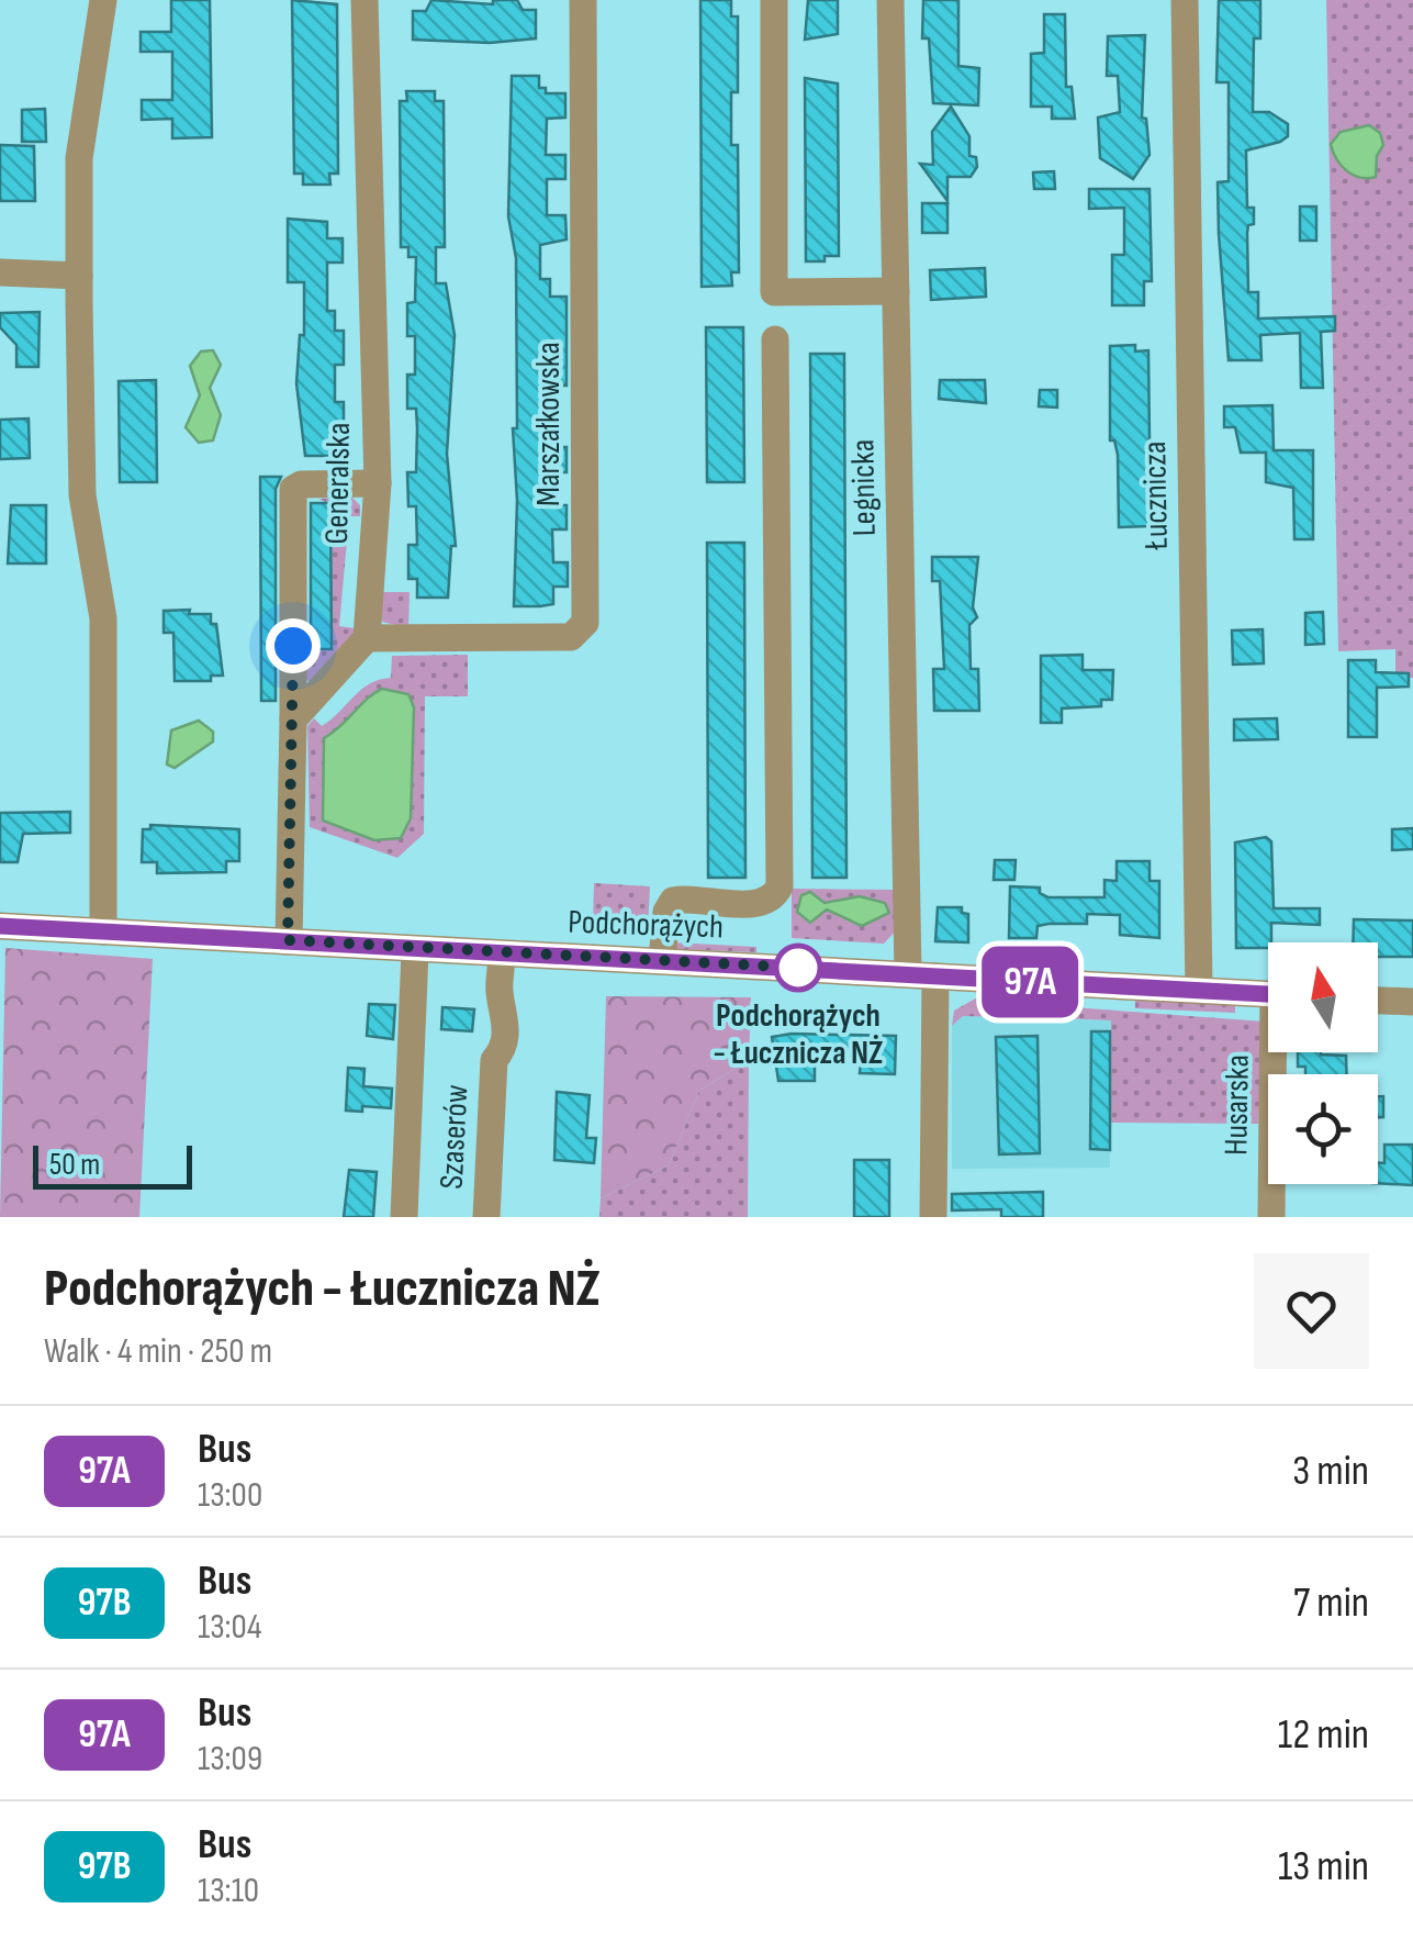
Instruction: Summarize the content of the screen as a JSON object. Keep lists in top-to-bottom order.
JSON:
{
  "streets": {
    "street": [
      "Marszałkowska",
      "Generalska",
      "Legnicka",
      "Łucznicza",
      "Podchorążych",
      "Husarska",
      "Szaserów"
    ]
  },
  "crossings": [
    ["Marszałkowska", "Generalska"],
    ["Legnicka", "Podchorążych"],
    ["Łucznicza", "Podchorążych"],
    ["Podchorążych", "Szaserów"]
  ],
  "places": ["Podchorążych - Łucznicza NŻ"],
  "lines": ["bus line 97A"],
  "scale_bar": "50 m",
  "north": "top",
  "page": {
    "on_map": "97A",
    "scale": "50 m",
    "heading": ["Podchorążych - Łucznicza NŻ", "Walk · 4 min · 250 m"],
    "list": [
      {
        "mark": "97A",
        "name": "Bus",
        "note": "13:00",
        "value": "3 min"
      },
      {
        "mark": "97B",
        "name": "Bus",
        "note": "13:04",
        "value": "7 min"
      },
      {
        "mark": "97A",
        "name": "Bus",
        "note": "13:09",
        "value": "12 min"
      },
      {
        "mark": "97B",
        "name": "Bus",
        "note": "13:10",
        "value": "13 min"
      }
    ]
  }
}
